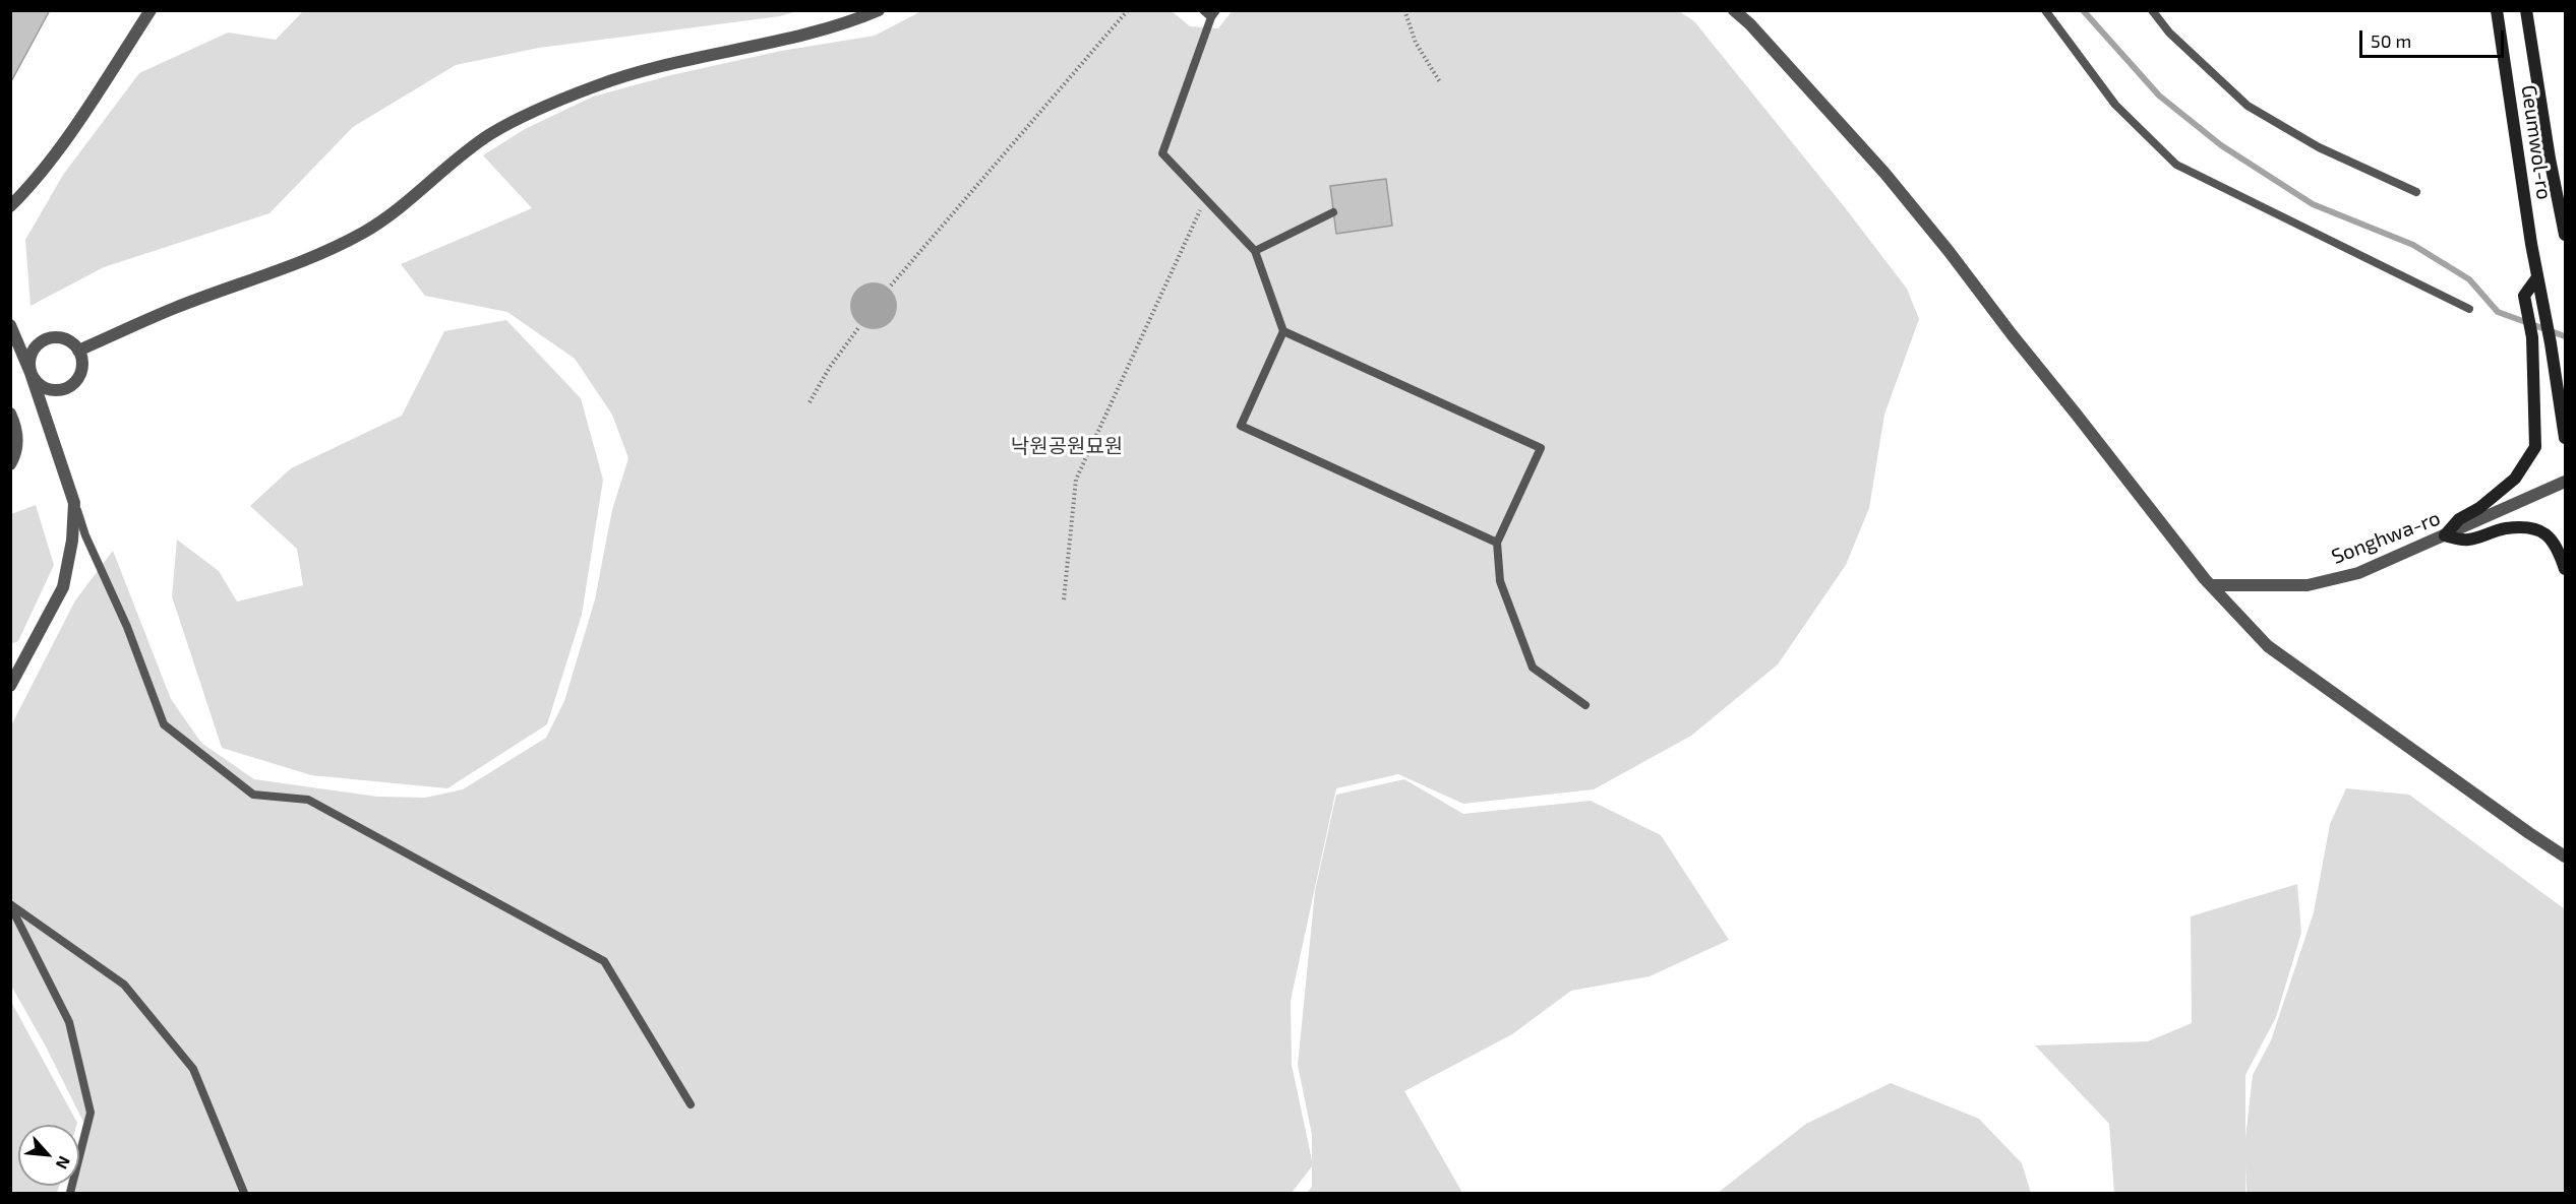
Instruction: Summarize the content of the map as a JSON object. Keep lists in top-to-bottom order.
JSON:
{
  "streets": {
    "main road": ["Geumwol-ro"],
    "street": ["Songhwa-ro"]
  },
  "parks": ["낙원공원묘원"],
  "scale_bar": "50 m",
  "north": "bottom right"
}
